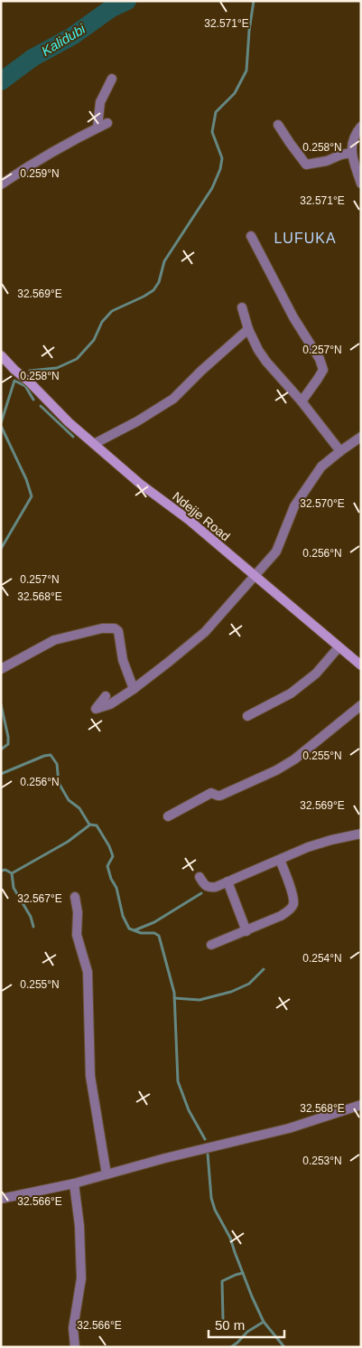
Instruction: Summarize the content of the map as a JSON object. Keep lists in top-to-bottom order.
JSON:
{
  "streets": {
    "street": ["Ndejje Road"]
  },
  "districts": ["LUFUKA"],
  "water": ["Kalidubi"],
  "scale_bar": "50 m",
  "coordinates": [
    "32.571°E",
    "0.258°N",
    "0.259°N",
    "32.569°E",
    "0.257°N",
    "32.570°E",
    "0.256°N",
    "32.568°E",
    "0.255°N",
    "32.567°E",
    "0.254°N",
    "0.253°N",
    "32.566°E"
  ]
}
